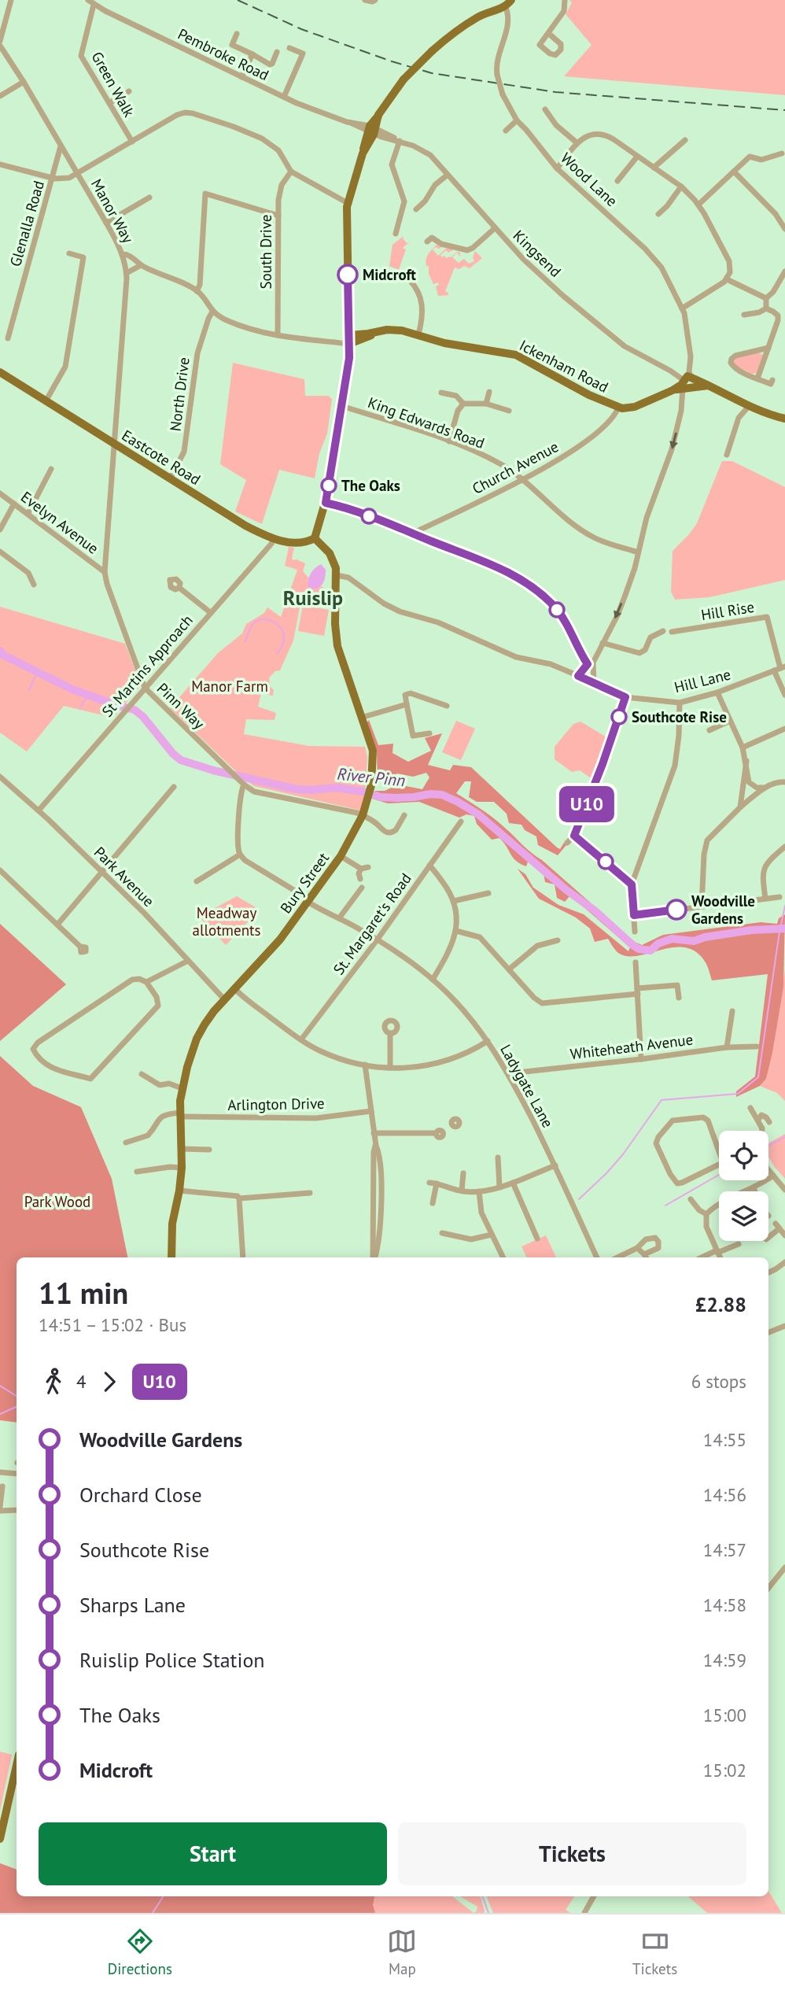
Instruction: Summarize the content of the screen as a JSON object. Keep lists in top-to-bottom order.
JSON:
{
  "streets": {
    "main road": ["Ickenham Road", "Eastcote Road", "Bury Street"],
    "street": [
      "Pembroke Road",
      "Green Walk",
      "Wood Lane",
      "Manor Way",
      "Glenalla Road",
      "South Drive",
      "Kingsend",
      "North Drive",
      "King Edwards Road",
      "Church Avenue",
      "Evelyn Avenue",
      "Hill Rise",
      "St Martins Approach",
      "Hill Lane",
      "Pinn Way",
      "Park Avenue",
      "St. Margaret's Road",
      "Whiteheath Avenue",
      "Ladygate Lane",
      "Arlington Drive"
    ]
  },
  "crossings": [
    ["Pembroke Road", "Green Walk"],
    ["Pembroke Road", "Kingsend"],
    ["Wood Lane", "Kingsend"],
    ["Wood Lane", "Ickenham Road"],
    ["Wood Lane", "King Edwards Road"],
    ["Wood Lane", "Hill Lane"],
    ["Manor Way", "Glenalla Road"],
    ["Manor Way", "Eastcote Road"],
    ["Manor Way", "Pinn Way"],
    ["Kingsend", "Ickenham Road"],
    ["Ickenham Road", "Church Avenue"],
    ["North Drive", "Eastcote Road"],
    ["King Edwards Road", "Church Avenue"],
    ["Eastcote Road", "St Martins Approach"],
    ["Eastcote Road", "Pinn Way"],
    ["Eastcote Road", "Bury Street"],
    ["Evelyn Avenue", "Pinn Way"],
    ["Hill Rise", "Hill Lane"],
    ["St Martins Approach", "Pinn Way"],
    ["St Martins Approach", "Park Avenue"],
    ["Hill Lane", "Bury Street"],
    ["Pinn Way", "Bury Street"],
    ["Park Avenue", "Bury Street"],
    ["Bury Street", "Ladygate Lane"],
    ["Bury Street", "Arlington Drive"],
    ["St. Margaret's Road", "Ladygate Lane"],
    ["Whiteheath Avenue", "Ladygate Lane"]
  ],
  "one_way": ["Wood Lane"],
  "districts": ["Ruislip"],
  "water": ["River Pinn"],
  "parks": ["Manor Farm", "Meadway allotments", "Park Wood"],
  "places": [
    "Midcroft",
    "The Oaks",
    "Southcote Rise",
    "Woodville Gardens"
  ],
  "lines": ["bus line U10"],
  "page": {
    "on_map": "U10",
    "heading": ["11 min", "14:51 – 15:02 · Bus", "£2.88"],
    "legs": ["4", "U10", "6 stops"],
    "list": [
      {
        "name": "Woodville Gardens",
        "value": "14:55"
      },
      {
        "name": "Orchard Close",
        "value": "14:56"
      },
      {
        "name": "Southcote Rise",
        "value": "14:57"
      },
      {
        "name": "Sharps Lane",
        "value": "14:58"
      },
      {
        "name": "Ruislip Police Station",
        "value": "14:59"
      },
      {
        "name": "The Oaks",
        "value": "15:00"
      },
      {
        "name": "Midcroft",
        "value": "15:02"
      }
    ],
    "buttons": ["Start", "Tickets"],
    "tabs": ["Directions", "Map", "Tickets"]
  }
}
